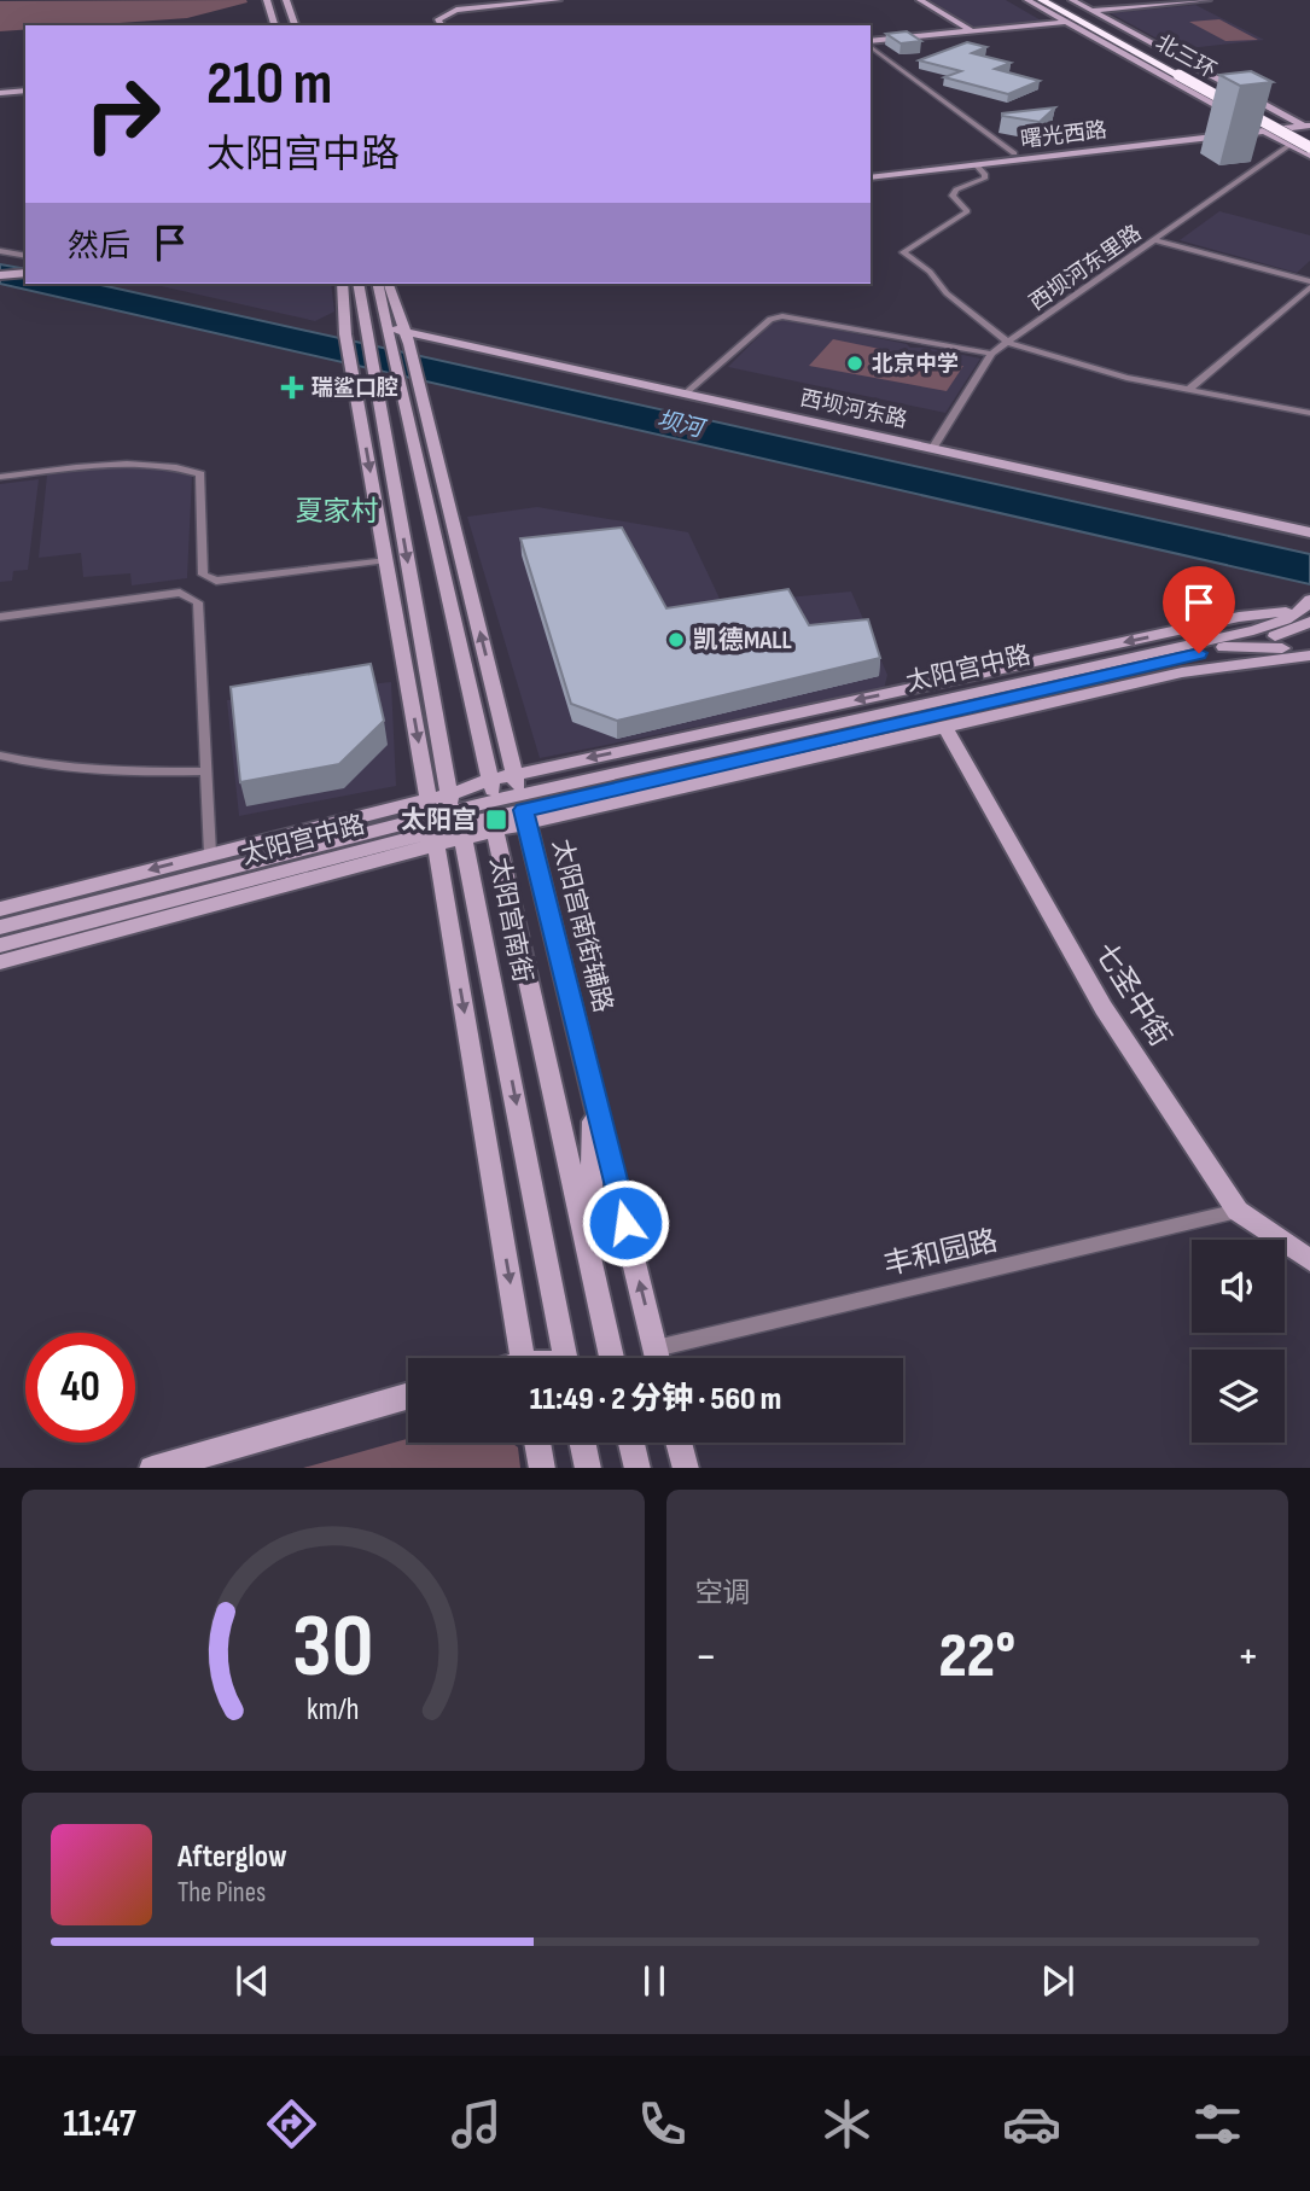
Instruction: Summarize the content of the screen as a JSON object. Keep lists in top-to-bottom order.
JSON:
{
  "streets": {
    "highway": ["北三环"],
    "street": [
      "曙光西路",
      "西坝河东里路",
      "西坝河东路",
      "太阳宫中路",
      "太阳宫南街",
      "太阳宫南街辅路",
      "七圣中街",
      "丰和园路"
    ]
  },
  "crossings": [
    ["西坝河东里路", "西坝河东路"],
    ["西坝河东路", "太阳宫南街"],
    ["西坝河东路", "太阳宫南街辅路"],
    ["太阳宫中路", "太阳宫南街"],
    ["太阳宫中路", "太阳宫南街辅路"],
    ["太阳宫中路", "七圣中街"],
    ["太阳宫南街辅路", "丰和园路"],
    ["七圣中街", "丰和园路"]
  ],
  "districts": ["夏家村"],
  "water": ["坝河"],
  "places": {
    "other": ["北京中学", "凯德MALL"],
    "health": ["瑞鲨口腔"],
    "transit": ["太阳宫"]
  },
  "page": {
    "turn": ["210 m", "太阳宫中路"],
    "then": "然后",
    "limit": "40",
    "trip": "11:49 · 2 分钟 · 560 m",
    "tile": "空调",
    "heat": ["−", "22°", "+"],
    "song": ["Afterglow", "The Pines"],
    "tabs": "11:47",
    "gauge": ["30", "km/h"]
  }
}
